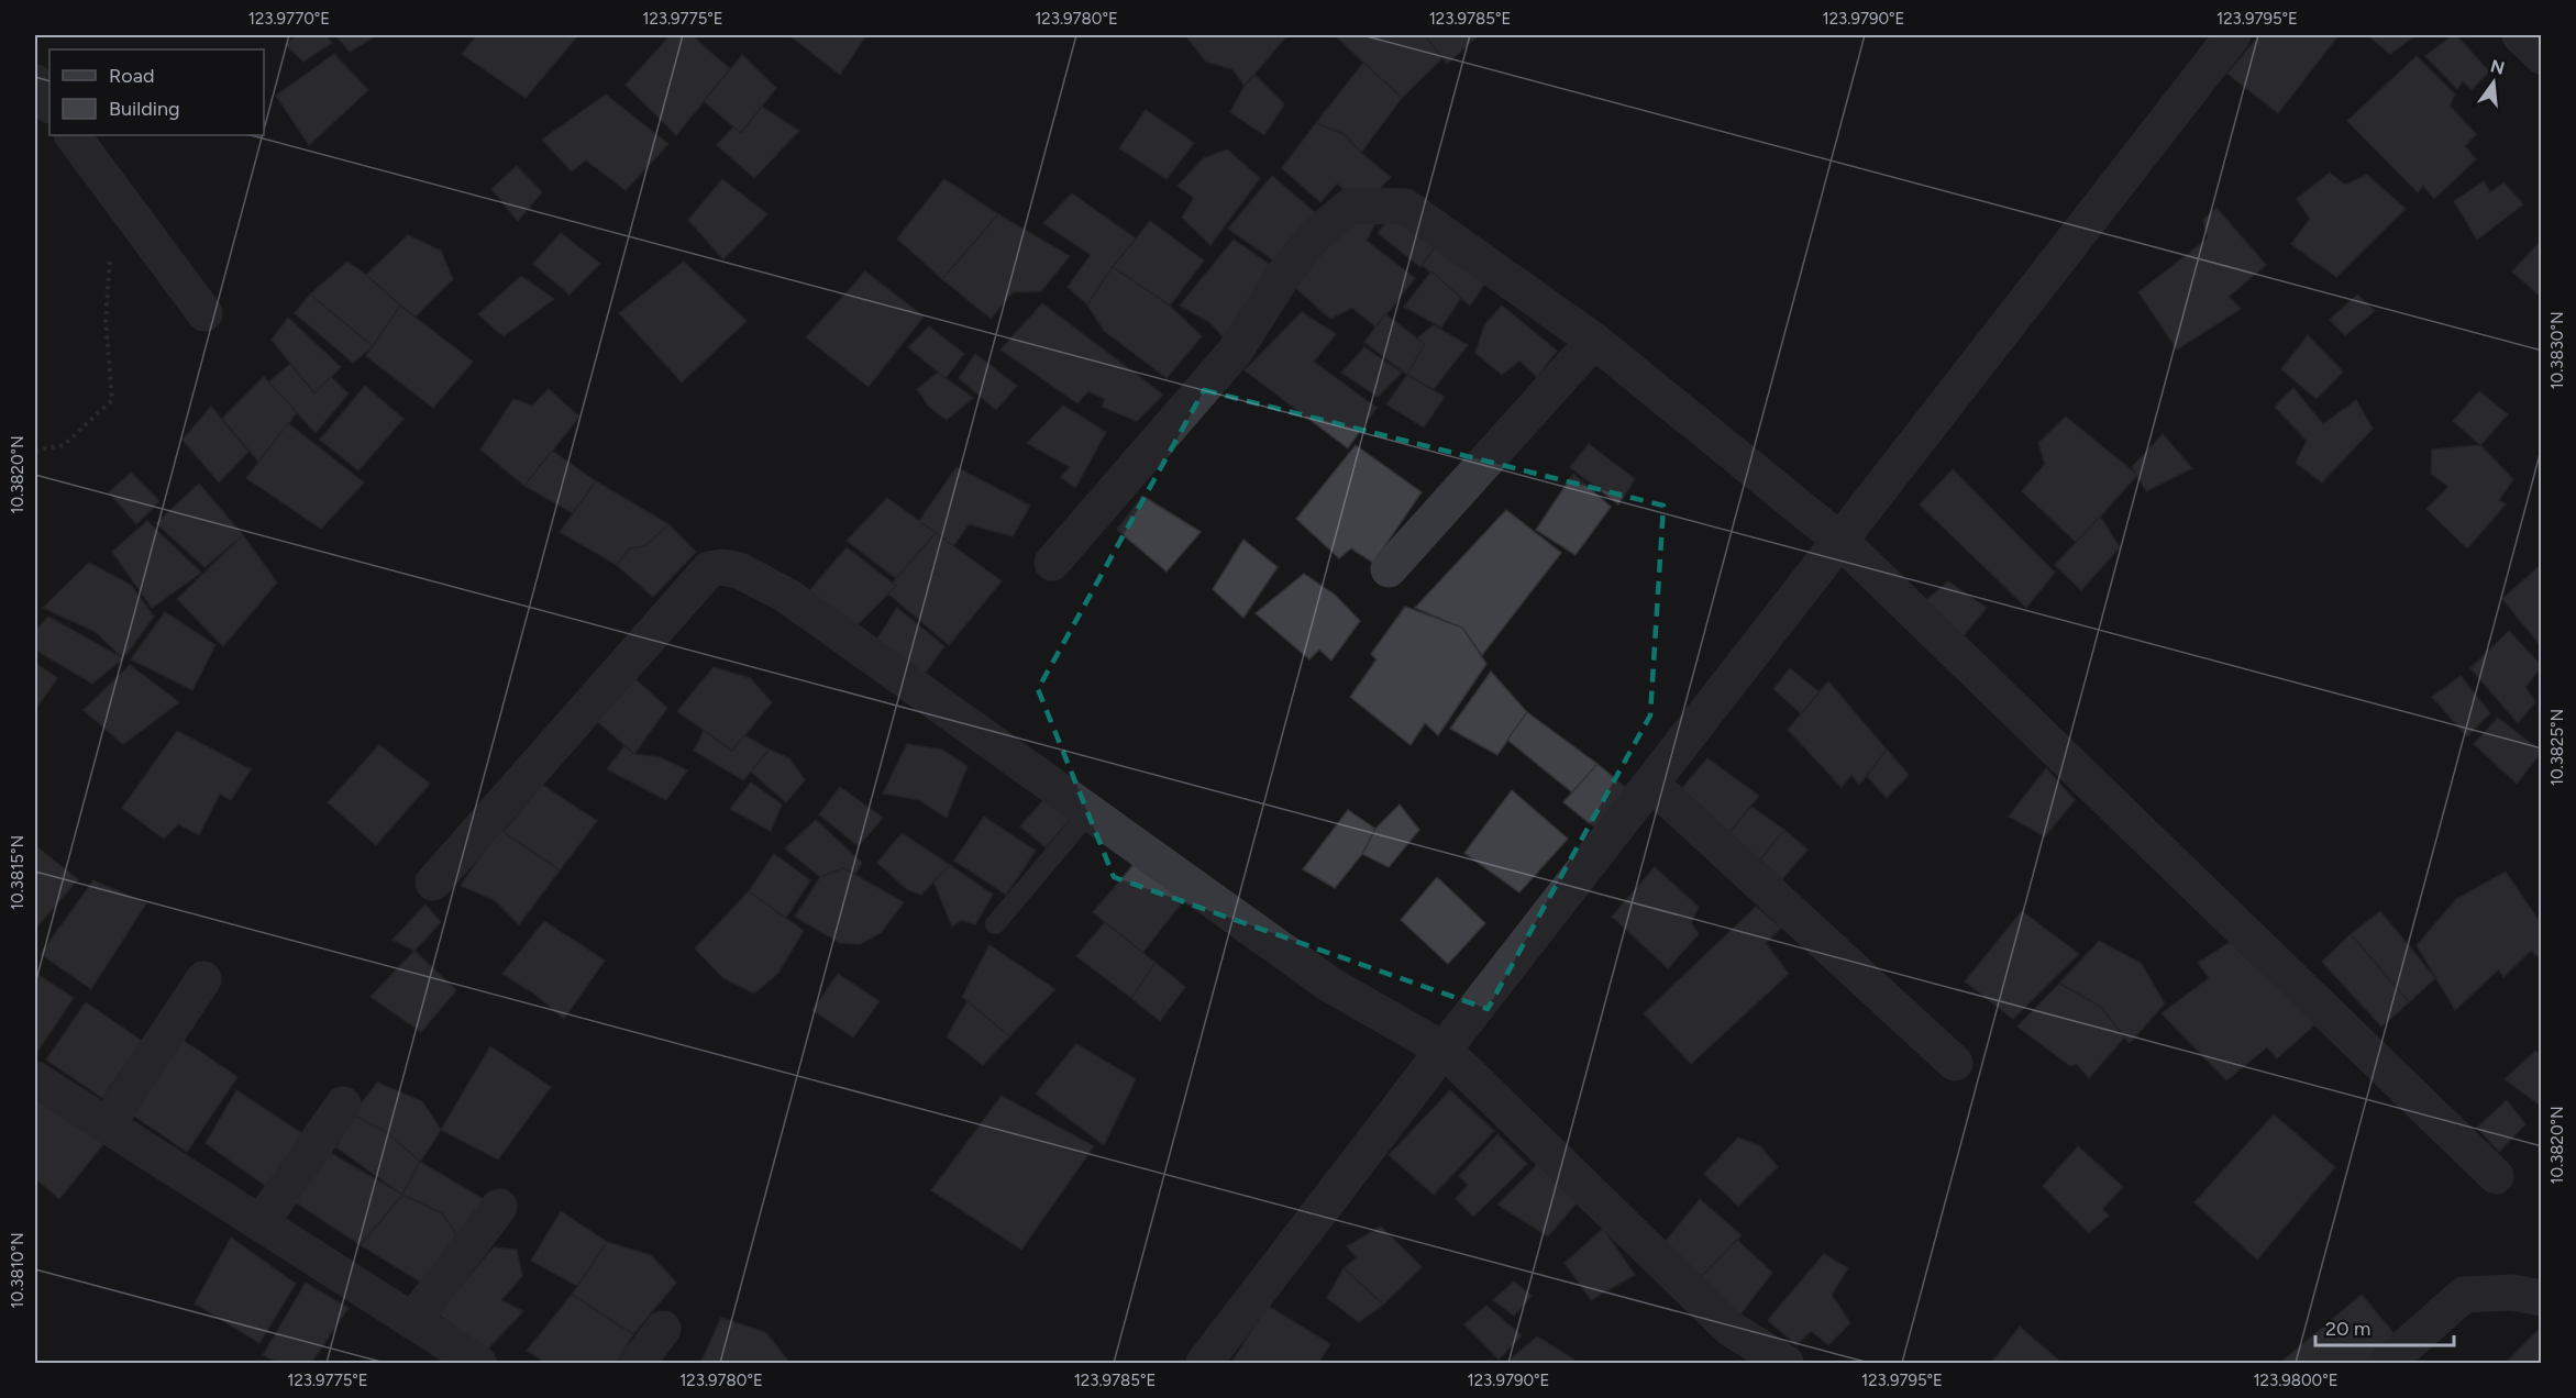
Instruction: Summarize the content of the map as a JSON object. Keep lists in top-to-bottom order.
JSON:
{
  "legend": ["Road", "Building"],
  "scale_bar": "20 m",
  "north": "top",
  "coordinates": [
    "123.9770°E",
    "123.9775°E",
    "123.9780°E",
    "123.9785°E",
    "123.9790°E",
    "123.9795°E",
    "10.3830°N",
    "10.3820°N",
    "10.3825°N",
    "10.3815°N",
    "10.3810°N",
    "123.9800°E"
  ]
}
